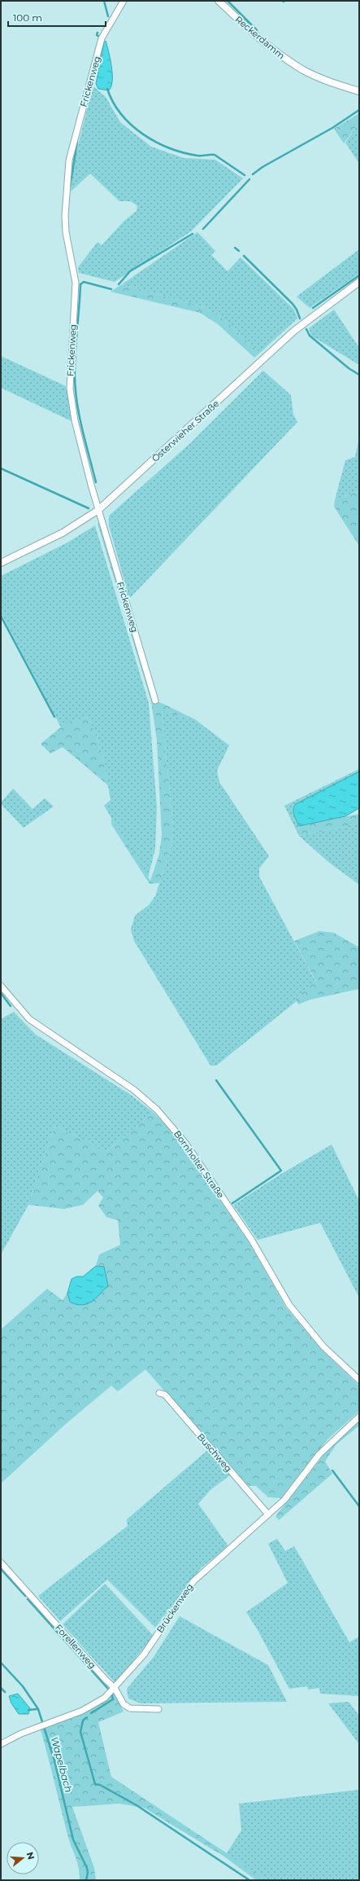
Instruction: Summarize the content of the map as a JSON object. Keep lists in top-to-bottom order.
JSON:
{
  "streets": {
    "street": [
      "Reckerdamm",
      "Frickenweg",
      "Österwieher Straße",
      "Bornholter Straße",
      "Buschweg",
      "Brückenweg",
      "Forellenweg"
    ]
  },
  "crossings": [
    ["Frickenweg", "Österwieher Straße"],
    ["Buschweg", "Brückenweg"],
    ["Brückenweg", "Forellenweg"]
  ],
  "water": ["Wapelbach"],
  "scale_bar": "100 m",
  "north": "right"
}
